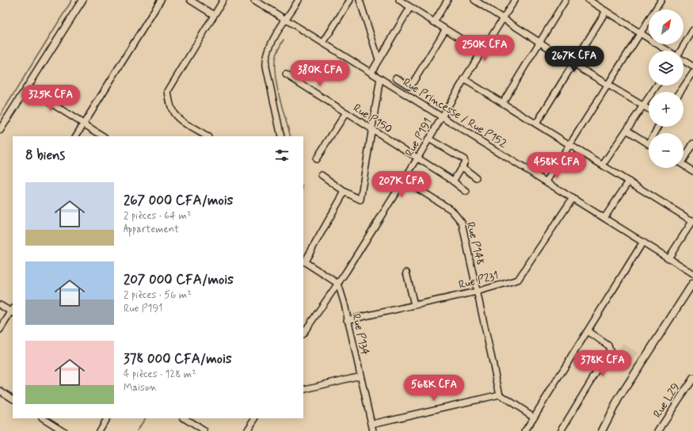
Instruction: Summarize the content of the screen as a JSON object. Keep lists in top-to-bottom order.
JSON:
{
  "streets": {
    "street": [
      "Rue Princesse / Rue P152",
      "Rue P150",
      "Rue P191",
      "Rue P148",
      "Rue P231",
      "Rue P134",
      "Rue L29"
    ]
  },
  "crossings": [
    ["Rue Princesse / Rue P152", "Rue P191"],
    ["Rue Princesse / Rue P152", "Rue P231"],
    ["Rue P150", "Rue P191"],
    ["Rue P191", "Rue P148"],
    ["Rue P191", "Rue P134"],
    ["Rue P148", "Rue P231"],
    ["Rue P231", "Rue P134"]
  ],
  "north": "top right",
  "page": {
    "map_buttons": ["+", "−"],
    "price": [
      "250K CFA",
      "267K CFA",
      "380K CFA",
      "325K CFA",
      "458K CFA",
      "207K CFA",
      "378K CFA",
      "568K CFA"
    ],
    "heading": "8 biens",
    "list": [
      {
        "name": "267 000 CFA/mois",
        "note": "2 pièces · 64 m² · Appartement"
      },
      {
        "name": "207 000 CFA/mois",
        "note": "2 pièces · 56 m² · Rue P191"
      },
      {
        "name": "378 000 CFA/mois",
        "note": "4 pièces · 128 m² · Maison"
      }
    ]
  }
}
